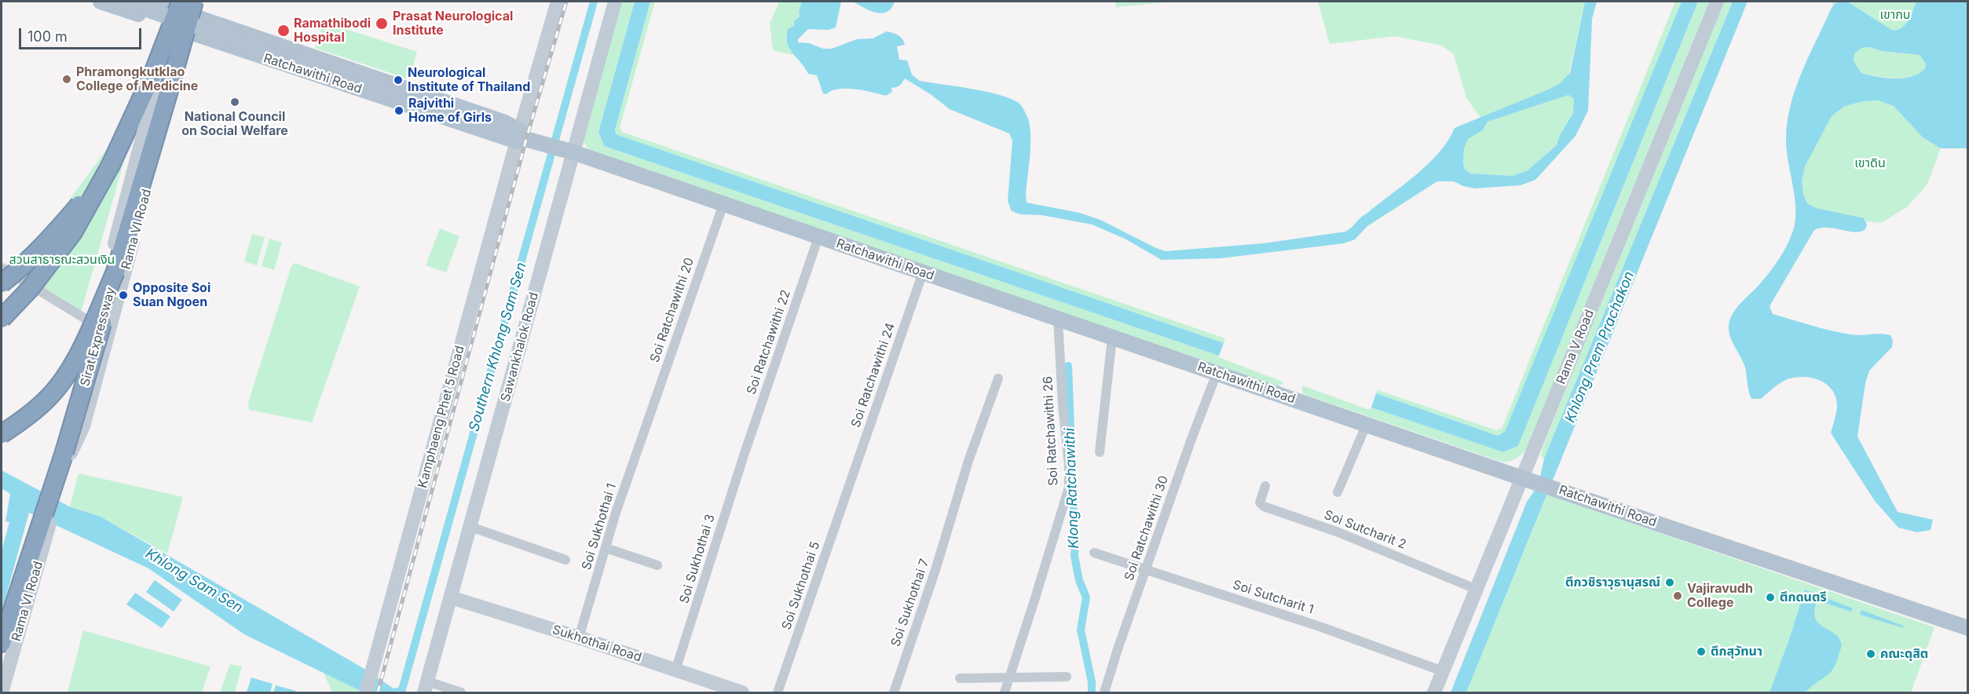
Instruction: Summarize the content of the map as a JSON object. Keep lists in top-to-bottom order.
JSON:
{
  "streets": {
    "highway": ["Sirat Expressway"],
    "main road": [
      "Ratchawithi Road",
      "Rama VI Road",
      "Sawankhalok Road",
      "Rama V Road",
      "Kamphaeng Phet 5 Road",
      "Sukhothai Road"
    ],
    "street": [
      "Soi Ratchawithi 20",
      "Soi Ratchawithi 22",
      "Soi Ratchawithi 24",
      "Soi Ratchawithi 26",
      "Soi Sukhothai 1",
      "Soi Ratchawithi 30",
      "Soi Sutcharit 2",
      "Soi Sukhothai 3",
      "Soi Sukhothai 5",
      "Soi Sutcharit 1",
      "Soi Sukhothai 7"
    ]
  },
  "crossings": [
    ["Ratchawithi Road", "Rama VI Road"],
    ["Ratchawithi Road", "Soi Ratchawithi 20"],
    ["Ratchawithi Road", "Sirat Expressway"],
    ["Ratchawithi Road", "Soi Ratchawithi 22"],
    ["Ratchawithi Road", "Sawankhalok Road"],
    ["Ratchawithi Road", "Rama V Road"],
    ["Ratchawithi Road", "Soi Ratchawithi 24"],
    ["Ratchawithi Road", "Kamphaeng Phet 5 Road"],
    ["Ratchawithi Road", "Soi Ratchawithi 26"],
    ["Ratchawithi Road", "Soi Ratchawithi 30"],
    ["Rama VI Road", "Sirat Expressway"],
    ["Soi Ratchawithi 20", "Soi Sukhothai 1"],
    ["Soi Ratchawithi 22", "Soi Sukhothai 3"],
    ["Sawankhalok Road", "Sukhothai Road"],
    ["Rama V Road", "Soi Sutcharit 2"],
    ["Rama V Road", "Soi Sutcharit 1"],
    ["Soi Ratchawithi 24", "Soi Sukhothai 5"],
    ["Soi Sukhothai 1", "Sukhothai Road"],
    ["Soi Ratchawithi 30", "Soi Sutcharit 1"],
    ["Soi Sukhothai 3", "Sukhothai Road"]
  ],
  "water": [
    "Southern Khlong Sam Sen",
    "Khlong Prem Prachakon",
    "Klong Ratchawithi",
    "Khlong Sam Sen"
  ],
  "parks": ["เขากบ", "เขาดิน", "สวนสาธารณะสวนเงิน"],
  "places": [
    "Prasat Neurological Institute",
    "Ramathibodi Hospital",
    "Phramongkutklao College of Medicine",
    "Neurological Institute of Thailand",
    "National Council on Social Welfare",
    "Rajvithi Home of Girls",
    "Opposite Soi Suan Ngoen",
    "ตึกวชิราวุธานุสรณ์",
    "Vajiravudh College",
    "ตึกดนตรี",
    "ตึกสุวัทนา",
    "คณะดุสิต"
  ],
  "scale_bar": "100 m"
}
